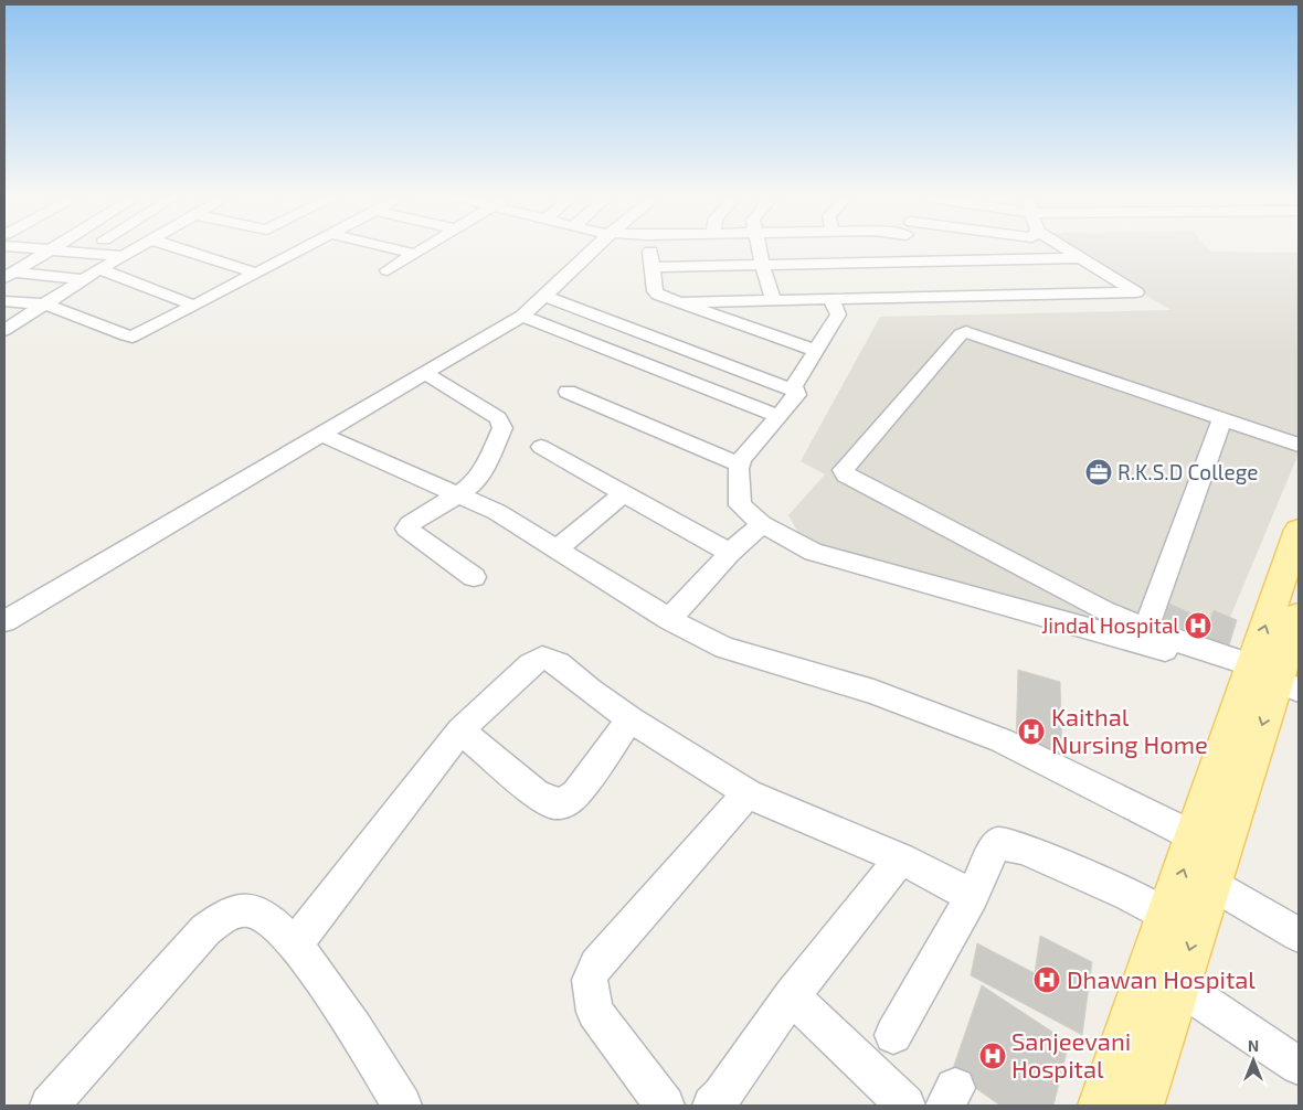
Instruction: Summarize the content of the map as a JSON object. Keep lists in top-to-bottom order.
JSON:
{
  "places": {
    "office": ["R.K.S.D College"],
    "hospital": [
      "Jindal Hospital",
      "Kaithal Nursing Home",
      "Dhawan Hospital",
      "Sanjeevani Hospital"
    ]
  },
  "north": "top"
}
